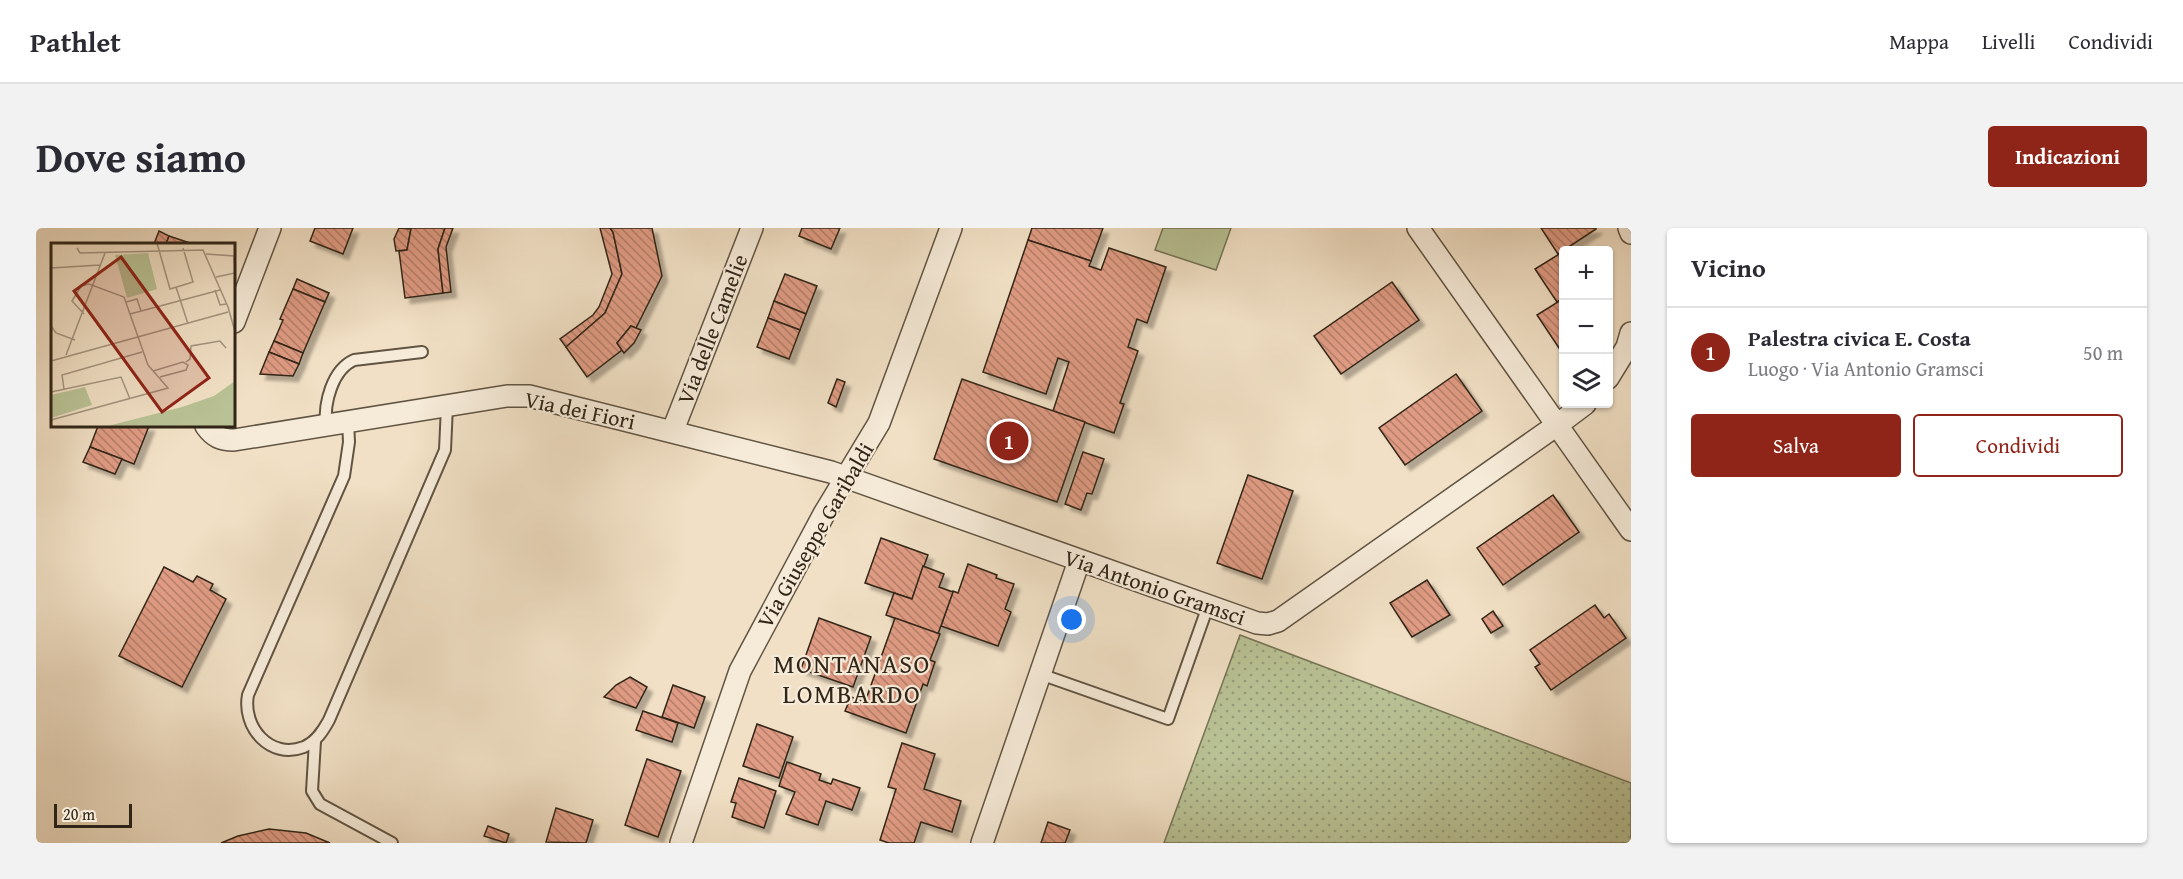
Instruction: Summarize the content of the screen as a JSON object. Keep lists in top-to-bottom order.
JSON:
{
  "streets": {
    "street": [
      "Via delle Camelie",
      "Via dei Fiori",
      "Via Giuseppe Garibaldi",
      "Via Antonio Gramsci"
    ]
  },
  "crossings": [
    ["Via delle Camelie", "Via dei Fiori"],
    ["Via dei Fiori", "Via Giuseppe Garibaldi"],
    ["Via dei Fiori", "Via Antonio Gramsci"],
    ["Via Giuseppe Garibaldi", "Via Antonio Gramsci"]
  ],
  "districts": ["MONTANASO LOMBARDO"],
  "scale_bar": "20 m",
  "page": {
    "header": "Pathlet",
    "nav": ["Mappa", "Livelli", "Condividi"],
    "title": "Dove siamo",
    "buttons": [
      "Indicazioni",
      ["Salva", "Condividi"]
    ],
    "heading": "Vicino",
    "map_buttons": ["+", "−"],
    "list": [
      {
        "mark": "1",
        "name": "Palestra civica E. Costa",
        "note": "Luogo · Via Antonio Gramsci",
        "value": "50 m"
      }
    ],
    "pins": "1",
    "scale": "20 m"
  }
}
